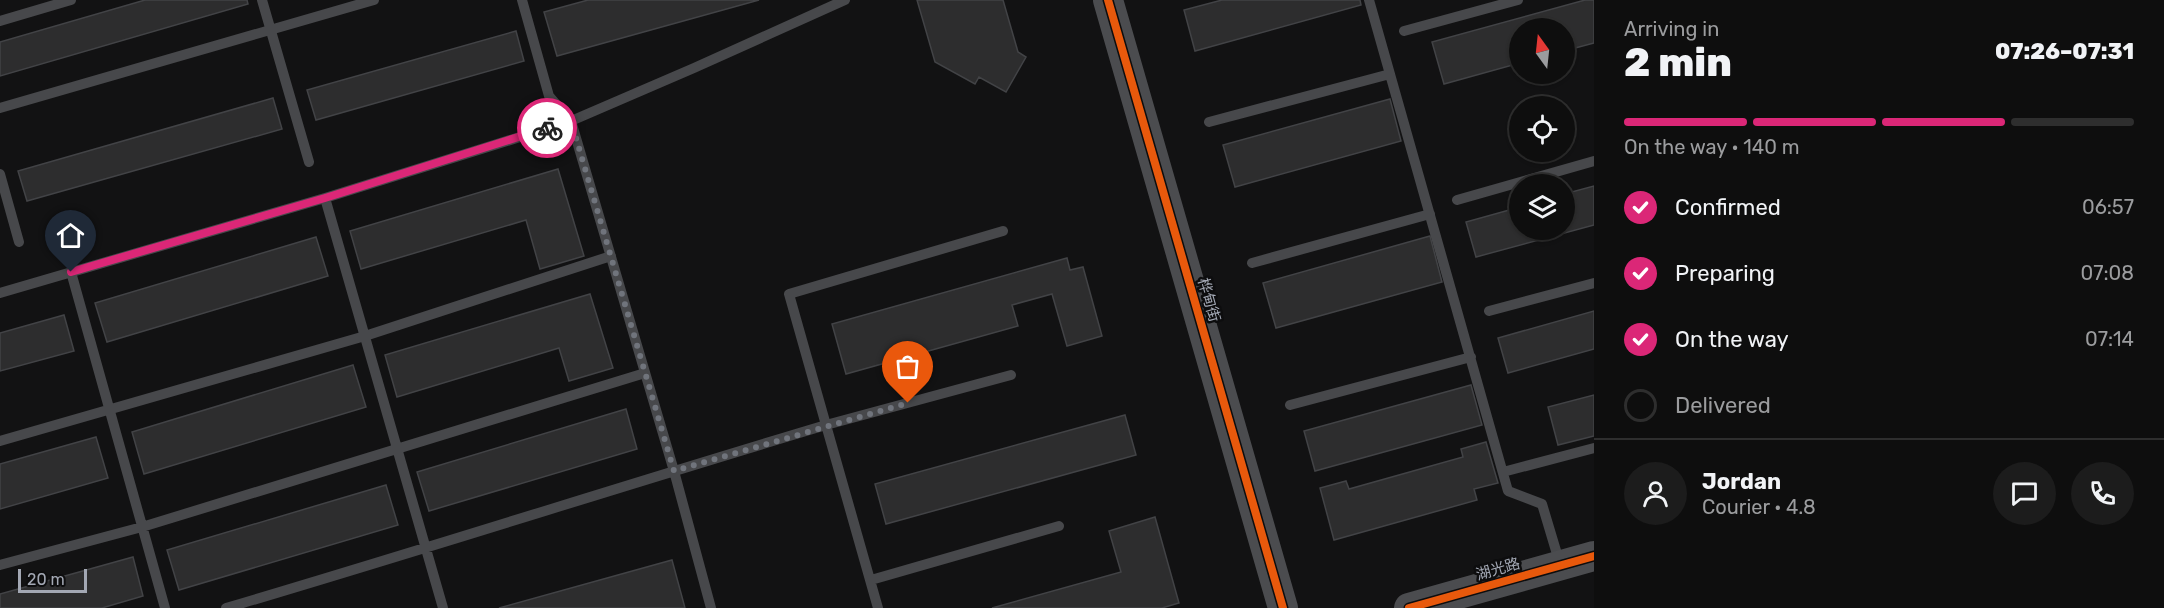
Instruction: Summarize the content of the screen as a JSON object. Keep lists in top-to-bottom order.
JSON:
{
  "streets": {
    "street": ["桦甸街", "湖光路"]
  },
  "scale_bar": "20 m",
  "north": "top",
  "page": {
    "heading": ["2 min", "Arriving in", "07:26–07:31"],
    "panel": ["Jordan", "Courier · 4.8"],
    "bar": "On the way · 140 m",
    "list": [
      ["Confirmed", "06:57"],
      ["Preparing", "07:08"],
      ["On the way", "07:14"],
      "Delivered"
    ],
    "scale": "20 m"
  }
}
